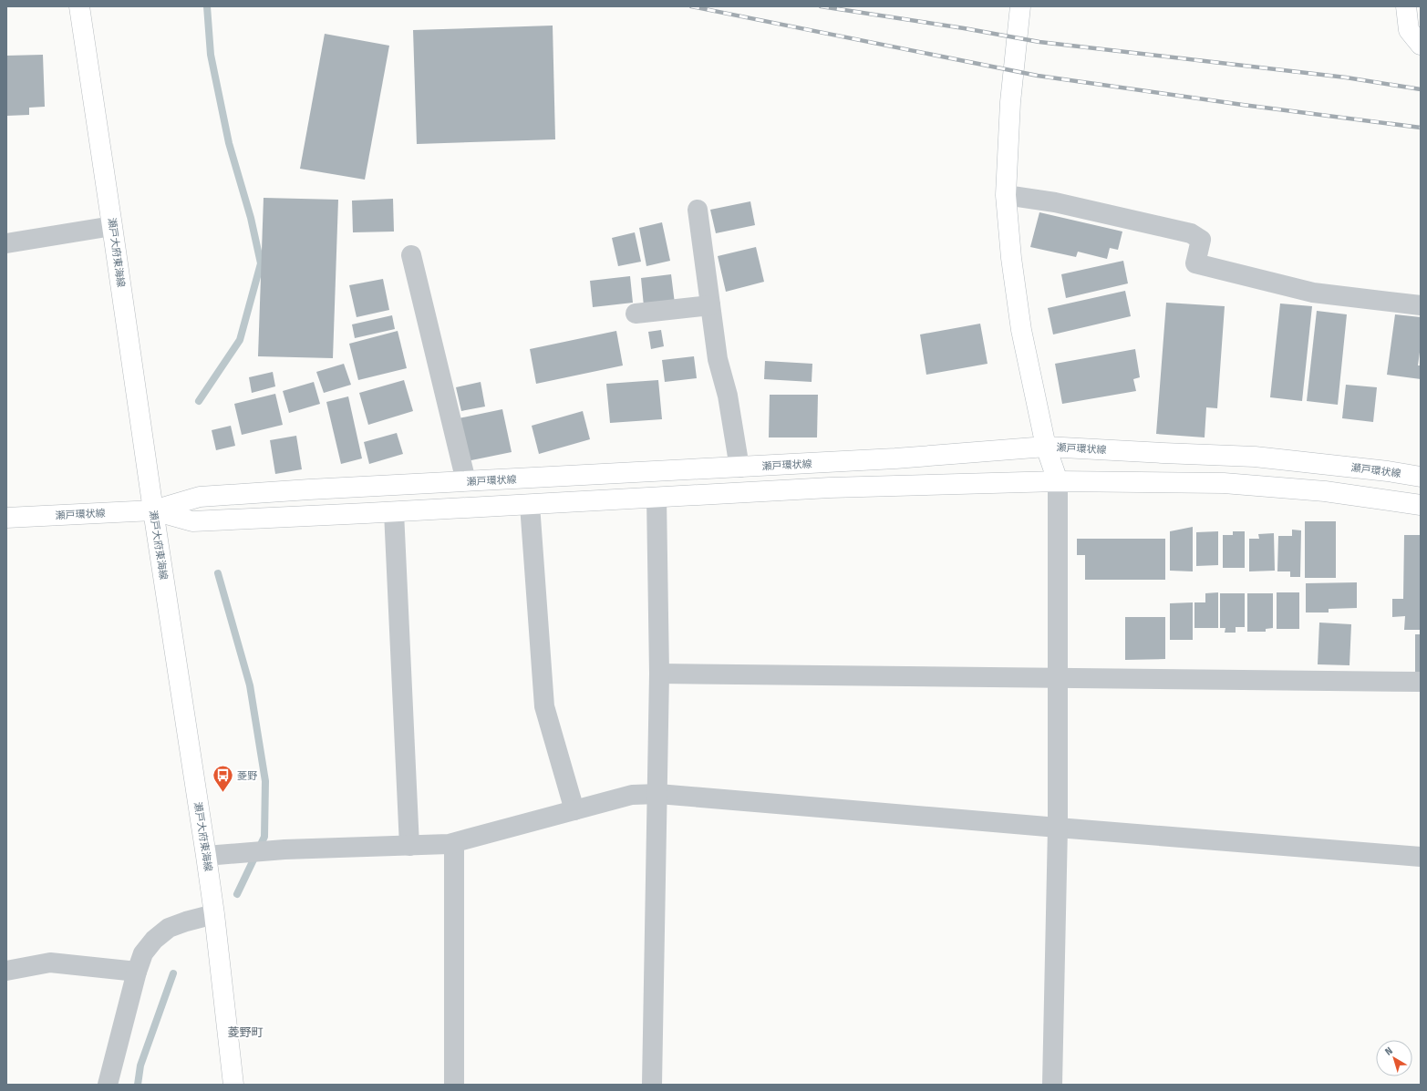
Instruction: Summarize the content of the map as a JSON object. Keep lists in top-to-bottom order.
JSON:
{
  "streets": {
    "main road": ["瀬戸大府東海線", "瀬戸環状線"]
  },
  "crossings": [
    ["瀬戸大府東海線", "瀬戸環状線"]
  ],
  "districts": ["菱野町"],
  "places": {
    "bus stop": ["菱野"]
  },
  "north": "top left"
}
